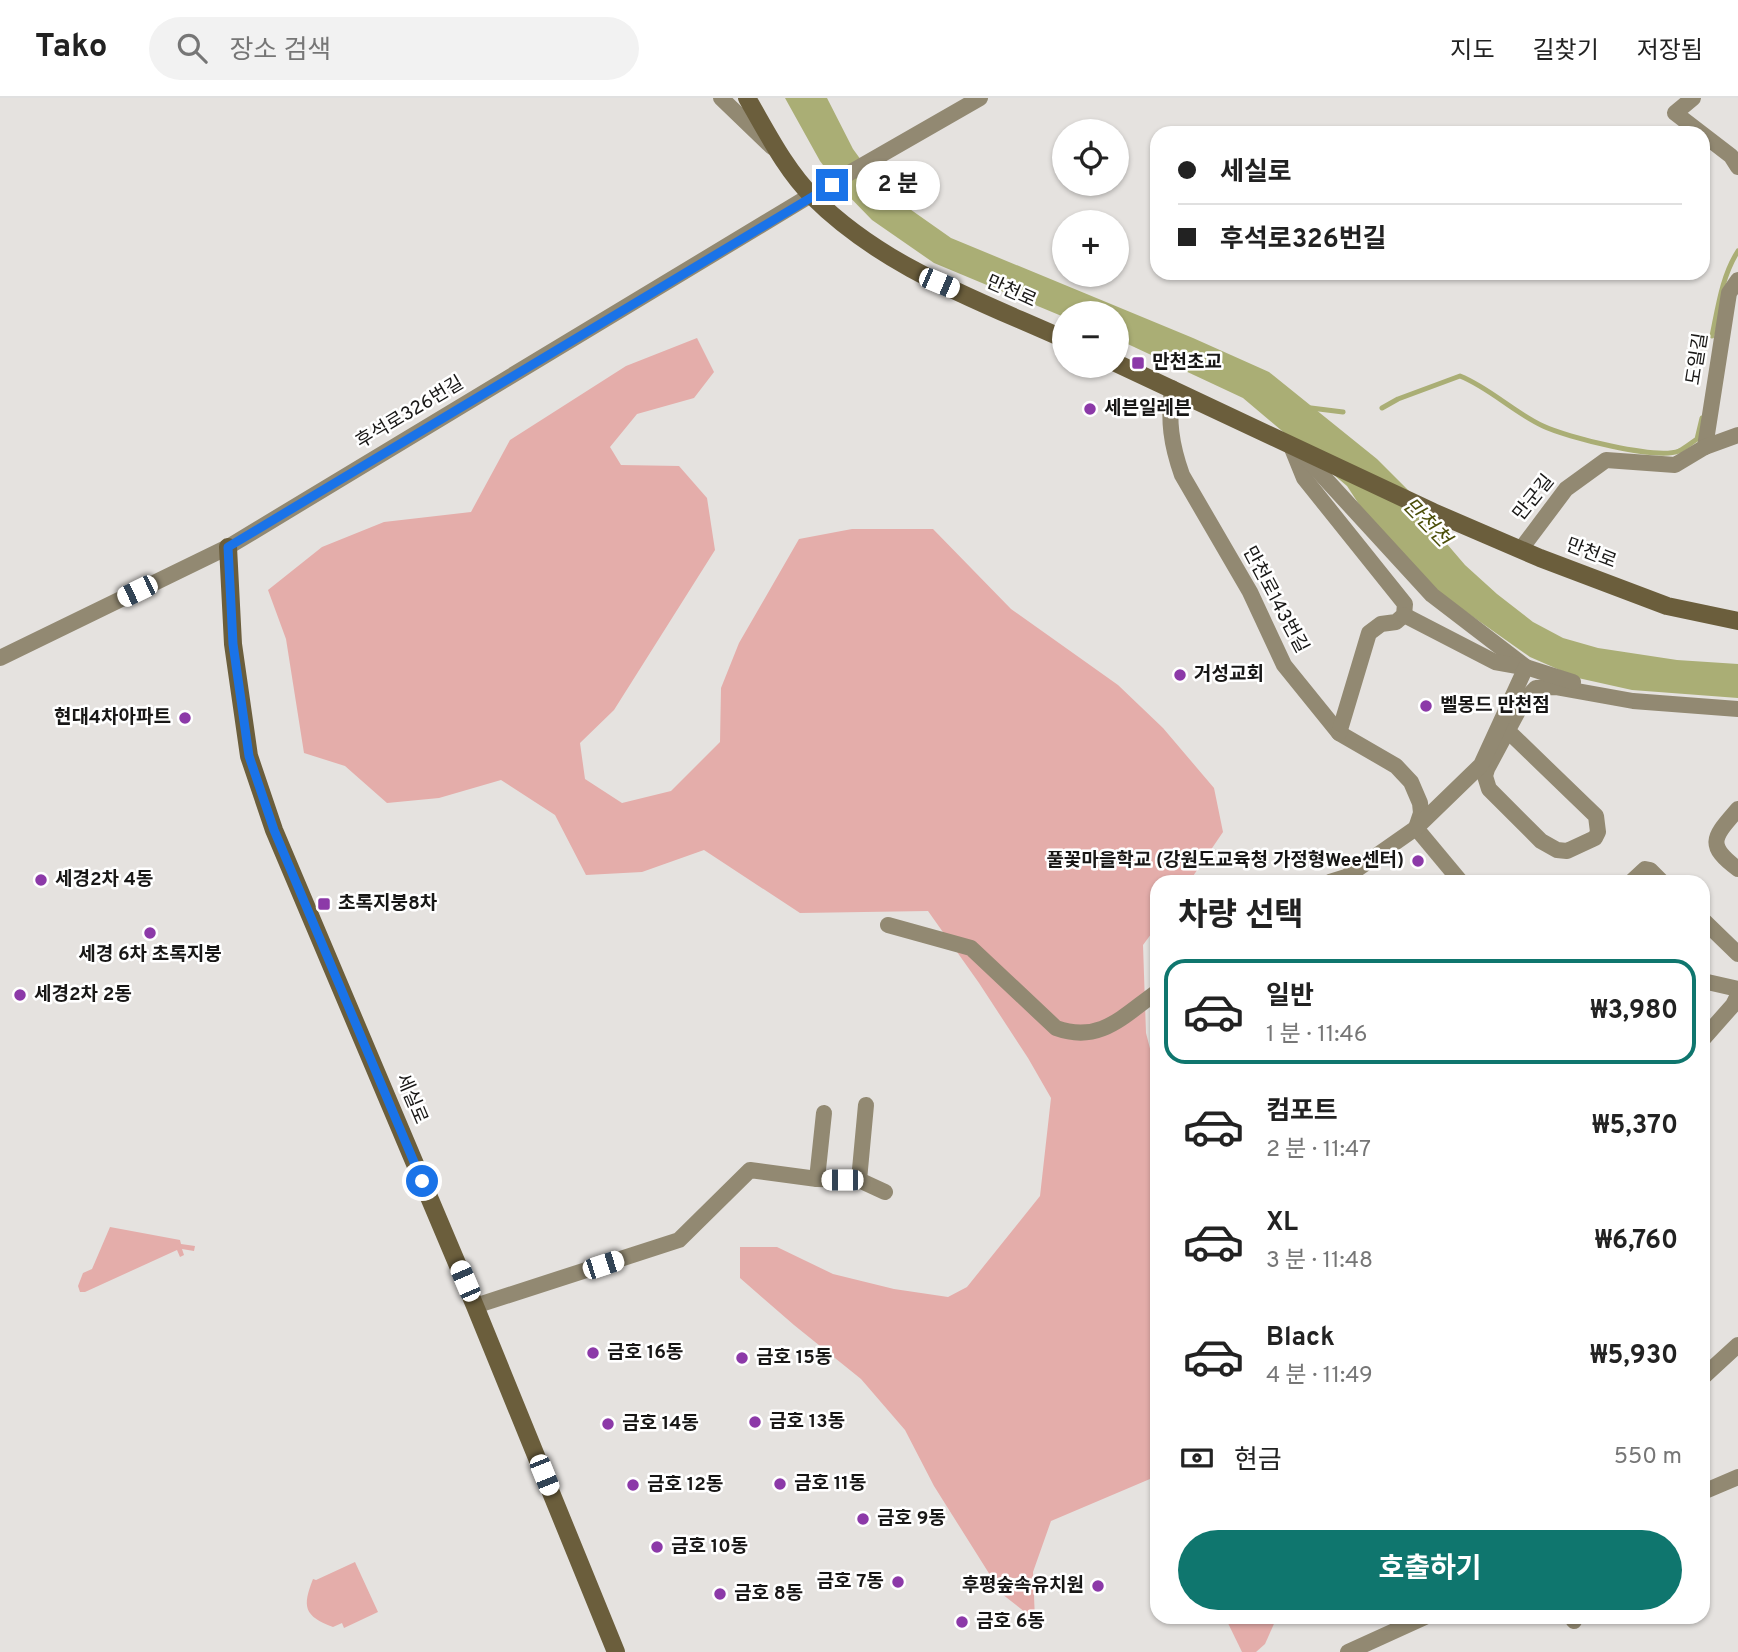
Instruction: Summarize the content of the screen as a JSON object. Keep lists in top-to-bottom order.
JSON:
{
  "streets": {
    "street": [
      "만천로",
      "도일길",
      "후석로326번길",
      "만군길",
      "만천로143번길",
      "세실로"
    ]
  },
  "crossings": [
    ["만천로", "후석로326번길"],
    ["만천로", "만군길"],
    ["도일길", "만군길"],
    ["후석로326번길", "세실로"]
  ],
  "water": ["만천천"],
  "places": {
    "transit": ["만천초교", "초록지붕8차"],
    "other": [
      "세븐일레븐",
      "거성교회",
      "벨몽드 만천점",
      "현대4차아파트",
      "풀꽃마을학교 (강원도교육청 가정형Wee센터)",
      "세경2차 4동",
      "세경 6차 초록지붕",
      "세경2차 2동",
      "금호 16동",
      "금호 15동",
      "금호 13동",
      "금호 14동",
      "금호 11동",
      "금호 12동",
      "금호 9동",
      "금호 10동",
      "금호 7동",
      "후평숲속유치원",
      "금호 8동",
      "금호 6동"
    ]
  },
  "page": {
    "header": "Tako",
    "search": "장소 검색",
    "nav": ["지도", "길찾기", "저장됨"],
    "map_buttons": ["+", "−"],
    "banner": ["세실로", "후석로326번길"],
    "bubble": "2 분",
    "heading": "차량 선택",
    "list": [
      {
        "name": "일반",
        "note": "1 분 · 11:46",
        "value": "₩3,980"
      },
      {
        "name": "컴포트",
        "note": "2 분 · 11:47",
        "value": "₩5,370"
      },
      {
        "name": "XL",
        "note": "3 분 · 11:48",
        "value": "₩6,760"
      },
      {
        "name": "Black",
        "note": "4 분 · 11:49",
        "value": "₩5,930"
      }
    ],
    "pay": ["현금", "550 m"],
    "buttons": "호출하기"
  }
}
